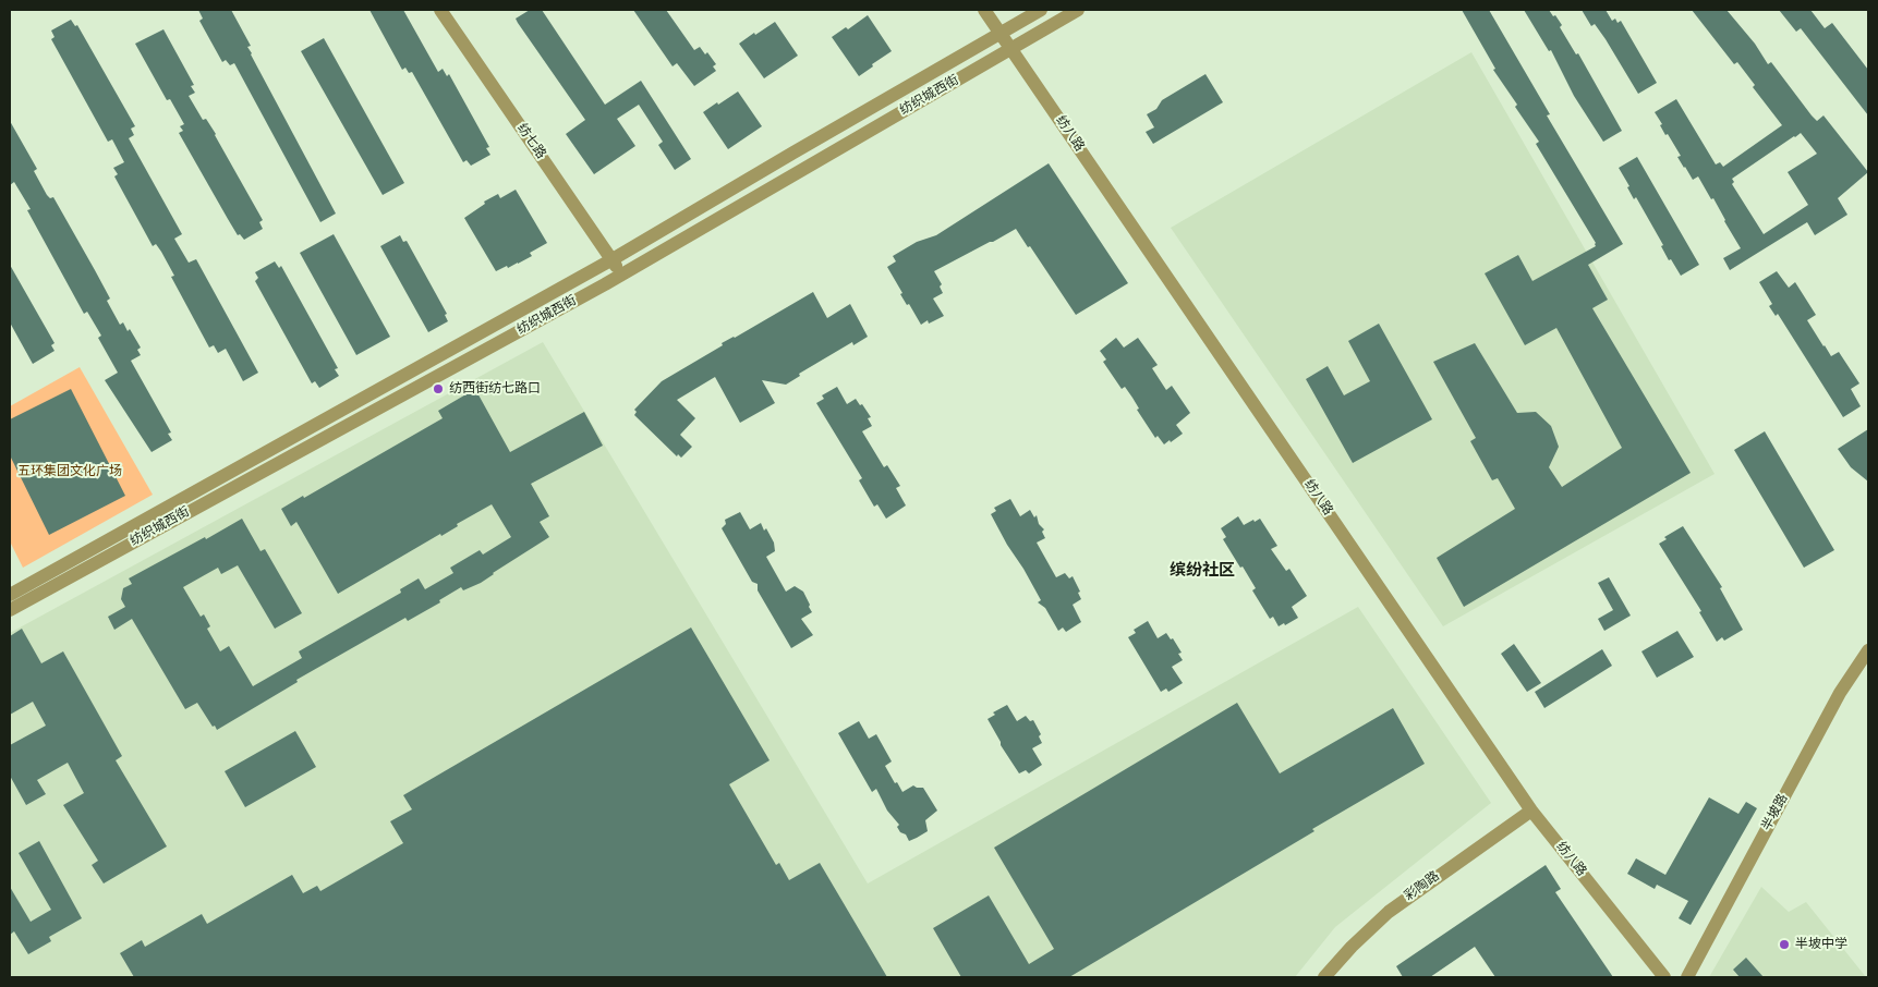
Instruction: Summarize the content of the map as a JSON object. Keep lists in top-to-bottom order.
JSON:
{
  "streets": {
    "street": [
      "纺织城西街",
      "纺八路",
      "纺七路",
      "半坡路",
      "彩陶路"
    ]
  },
  "crossings": [
    ["纺织城西街", "纺八路"],
    ["纺织城西街", "纺七路"],
    ["纺八路", "彩陶路"]
  ],
  "districts": ["缤纷社区"],
  "parks": ["五环集团文化广场"],
  "places": ["纺西街纺七路口", "半坡中学"]
}
